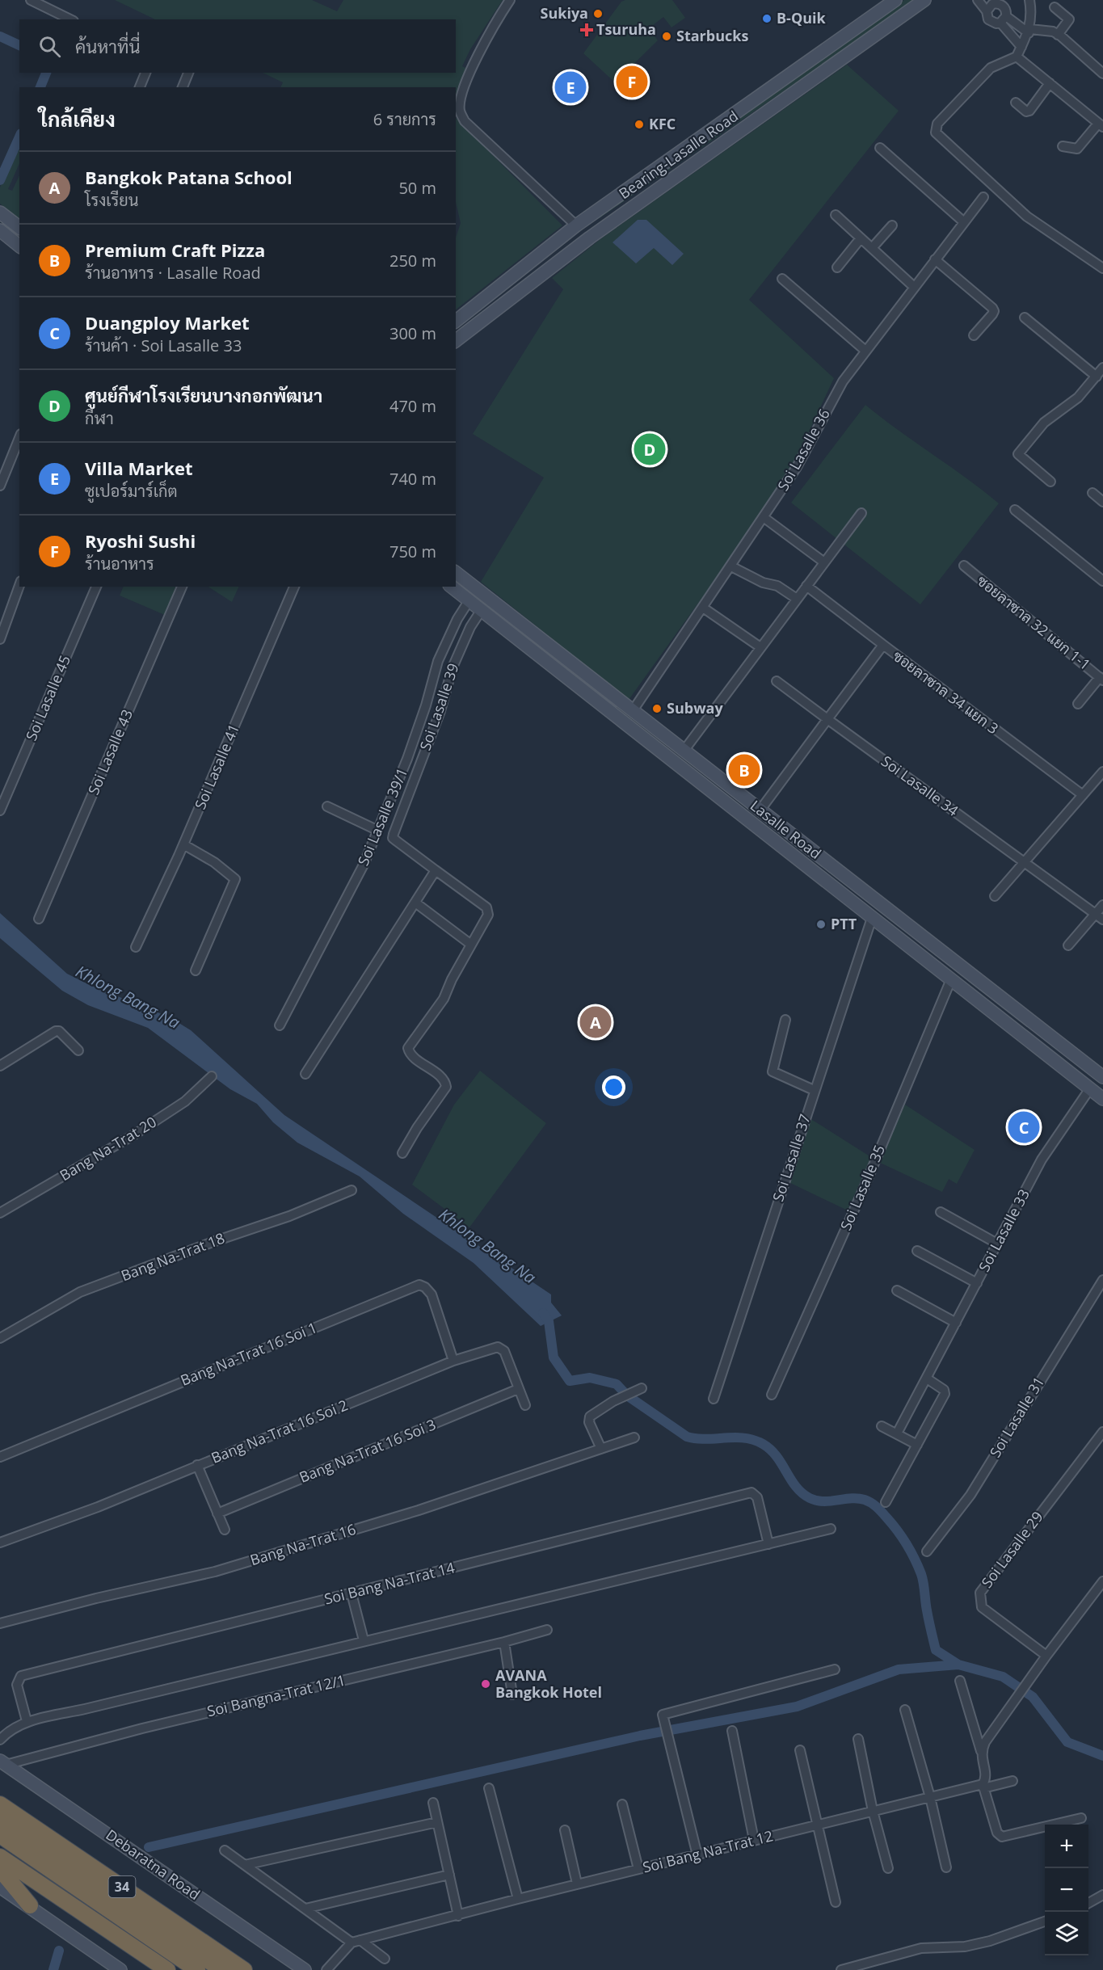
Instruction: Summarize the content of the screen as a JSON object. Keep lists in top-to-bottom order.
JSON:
{
  "streets": {
    "highway": ["34"],
    "street": [
      "Bearing-Lasalle Road",
      "Soi Lasalle 36",
      "ซอยลาซาล 32 แยก 1-1",
      "ซอยลาซาล 34 แยก 3",
      "Soi Lasalle 45",
      "Soi Lasalle 39",
      "Soi Lasalle 43",
      "Soi Lasalle 41",
      "Soi Lasalle 34",
      "Soi Lasalle 39/1",
      "Lasalle Road",
      "Bang Na-Trat 20",
      "Soi Lasalle 37",
      "Soi Lasalle 35",
      "Soi Lasalle 33",
      "Bang Na-Trat 18",
      "Bang Na-Trat 16 Soi 1",
      "Soi Lasalle 31",
      "Bang Na-Trat 16 Soi 2",
      "Bang Na-Trat 16 Soi 3",
      "Bang Na-Trat 16",
      "Soi Lasalle 29",
      "Soi Bang Na-Trat 14",
      "Soi Bangna-Trat 12/1",
      "Soi Bang Na-Trat 12",
      "Debaratna Road"
    ]
  },
  "crossings": [
    ["Soi Lasalle 36", "Lasalle Road"],
    ["ซอยลาซาล 34 แยก 3", "Soi Lasalle 34"],
    ["Soi Lasalle 39", "Lasalle Road"],
    ["Soi Lasalle 39/1", "Lasalle Road"],
    ["Lasalle Road", "Soi Lasalle 37"],
    ["Lasalle Road", "Soi Lasalle 35"],
    ["Lasalle Road", "Soi Lasalle 33"],
    ["Bang Na-Trat 16 Soi 1", "Bang Na-Trat 16 Soi 2"],
    ["Bang Na-Trat 16 Soi 2", "Bang Na-Trat 16 Soi 3"],
    ["Soi Bangna-Trat 12/1", "Debaratna Road"]
  ],
  "water": ["Khlong Bang Na"],
  "places": {
    "other": [
      "Sukiya",
      "B-Quik",
      "Starbucks",
      "KFC",
      "Subway",
      "PTT",
      "AVANA Bangkok Hotel"
    ],
    "health": ["Tsuruha"]
  },
  "page": {
    "search": "ค้นหาที่นี่",
    "pins": [
      "F",
      "E",
      "D",
      "B",
      "A",
      "C"
    ],
    "heading": ["ใกล้เคียง", "6 รายการ"],
    "list": [
      {
        "mark": "A",
        "name": "Bangkok Patana School",
        "note": "โรงเรียน",
        "value": "50 m"
      },
      {
        "mark": "B",
        "name": "Premium Craft Pizza",
        "note": "ร้านอาหาร · Lasalle Road",
        "value": "250 m"
      },
      {
        "mark": "C",
        "name": "Duangploy Market",
        "note": "ร้านค้า · Soi Lasalle 33",
        "value": "300 m"
      },
      {
        "mark": "D",
        "name": "ศูนย์กีฬาโรงเรียนบางกอกพัฒนา",
        "note": "กีฬา",
        "value": "470 m"
      },
      {
        "mark": "E",
        "name": "Villa Market",
        "note": "ซูเปอร์มาร์เก็ต",
        "value": "740 m"
      },
      {
        "mark": "F",
        "name": "Ryoshi Sushi",
        "note": "ร้านอาหาร",
        "value": "750 m"
      }
    ],
    "map_buttons": ["+", "−"]
  }
}
